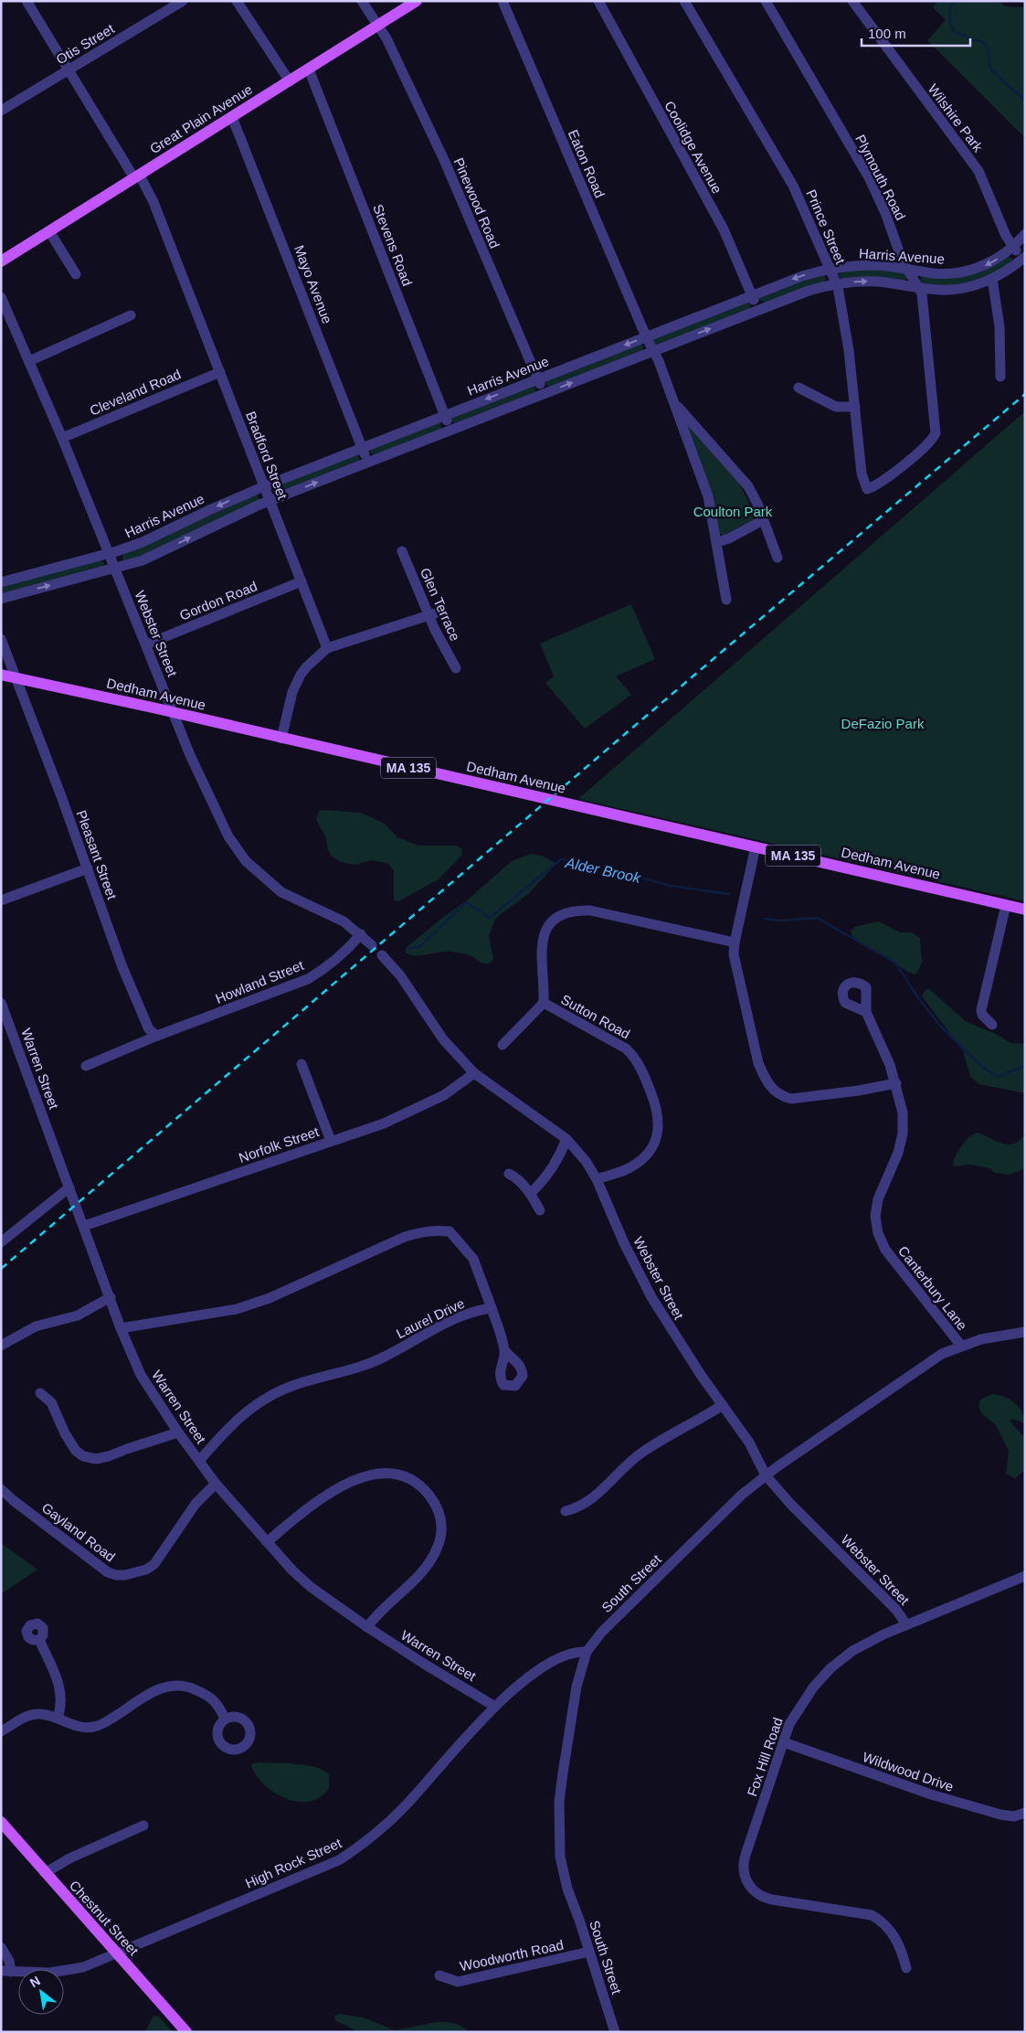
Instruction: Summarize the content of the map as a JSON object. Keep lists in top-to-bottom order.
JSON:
{
  "streets": {
    "main road": [
      "Great Plain Avenue",
      "Dedham Avenue",
      "MA 135",
      "Chestnut Street"
    ],
    "street": [
      "Otis Street",
      "Wilshire Park",
      "Coolidge Avenue",
      "Eaton Road",
      "Plymouth Road",
      "Pinewood Road",
      "Prince Street",
      "Stevens Road",
      "Harris Avenue",
      "Mayo Avenue",
      "Cleveland Road",
      "Bradford Street",
      "Gordon Road",
      "Glen Terrace",
      "Webster Street",
      "Pleasant Street",
      "Howland Street",
      "Sutton Road",
      "Warren Street",
      "Norfolk Street",
      "Canterbury Lane",
      "Laurel Drive",
      "Gayland Road",
      "South Street",
      "Fox Hill Road",
      "Wildwood Drive",
      "High Rock Street",
      "Woodworth Road"
    ]
  },
  "crossings": [
    ["Otis Street", "Bradford Street"],
    ["Wilshire Park", "Harris Avenue"],
    ["Great Plain Avenue", "Pinewood Road"],
    ["Great Plain Avenue", "Stevens Road"],
    ["Great Plain Avenue", "Mayo Avenue"],
    ["Great Plain Avenue", "Bradford Street"],
    ["Coolidge Avenue", "Harris Avenue"],
    ["Eaton Road", "Harris Avenue"],
    ["Plymouth Road", "Prince Street"],
    ["Plymouth Road", "Harris Avenue"],
    ["Pinewood Road", "Harris Avenue"],
    ["Prince Street", "Harris Avenue"],
    ["Stevens Road", "Harris Avenue"],
    ["Harris Avenue", "Mayo Avenue"],
    ["Harris Avenue", "Bradford Street"],
    ["Harris Avenue", "Webster Street"],
    ["Cleveland Road", "Bradford Street"],
    ["Cleveland Road", "Webster Street"],
    ["Bradford Street", "Gordon Road"],
    ["Gordon Road", "Webster Street"],
    ["Webster Street", "Dedham Avenue"],
    ["Webster Street", "Howland Street"],
    ["Webster Street", "Sutton Road"],
    ["Webster Street", "Norfolk Street"],
    ["Webster Street", "South Street"],
    ["Webster Street", "Fox Hill Road"],
    ["Dedham Avenue", "Pleasant Street"],
    ["Pleasant Street", "Howland Street"],
    ["Warren Street", "Norfolk Street"],
    ["Warren Street", "Laurel Drive"],
    ["Warren Street", "Gayland Road"],
    ["Warren Street", "High Rock Street"],
    ["Canterbury Lane", "South Street"],
    ["South Street", "High Rock Street"],
    ["South Street", "Woodworth Road"],
    ["Fox Hill Road", "Wildwood Drive"],
    ["High Rock Street", "Chestnut Street"]
  ],
  "water": ["Alder Brook"],
  "parks": ["Coulton Park", "DeFazio Park"],
  "scale_bar": "100 m",
  "north": "top left"
}
